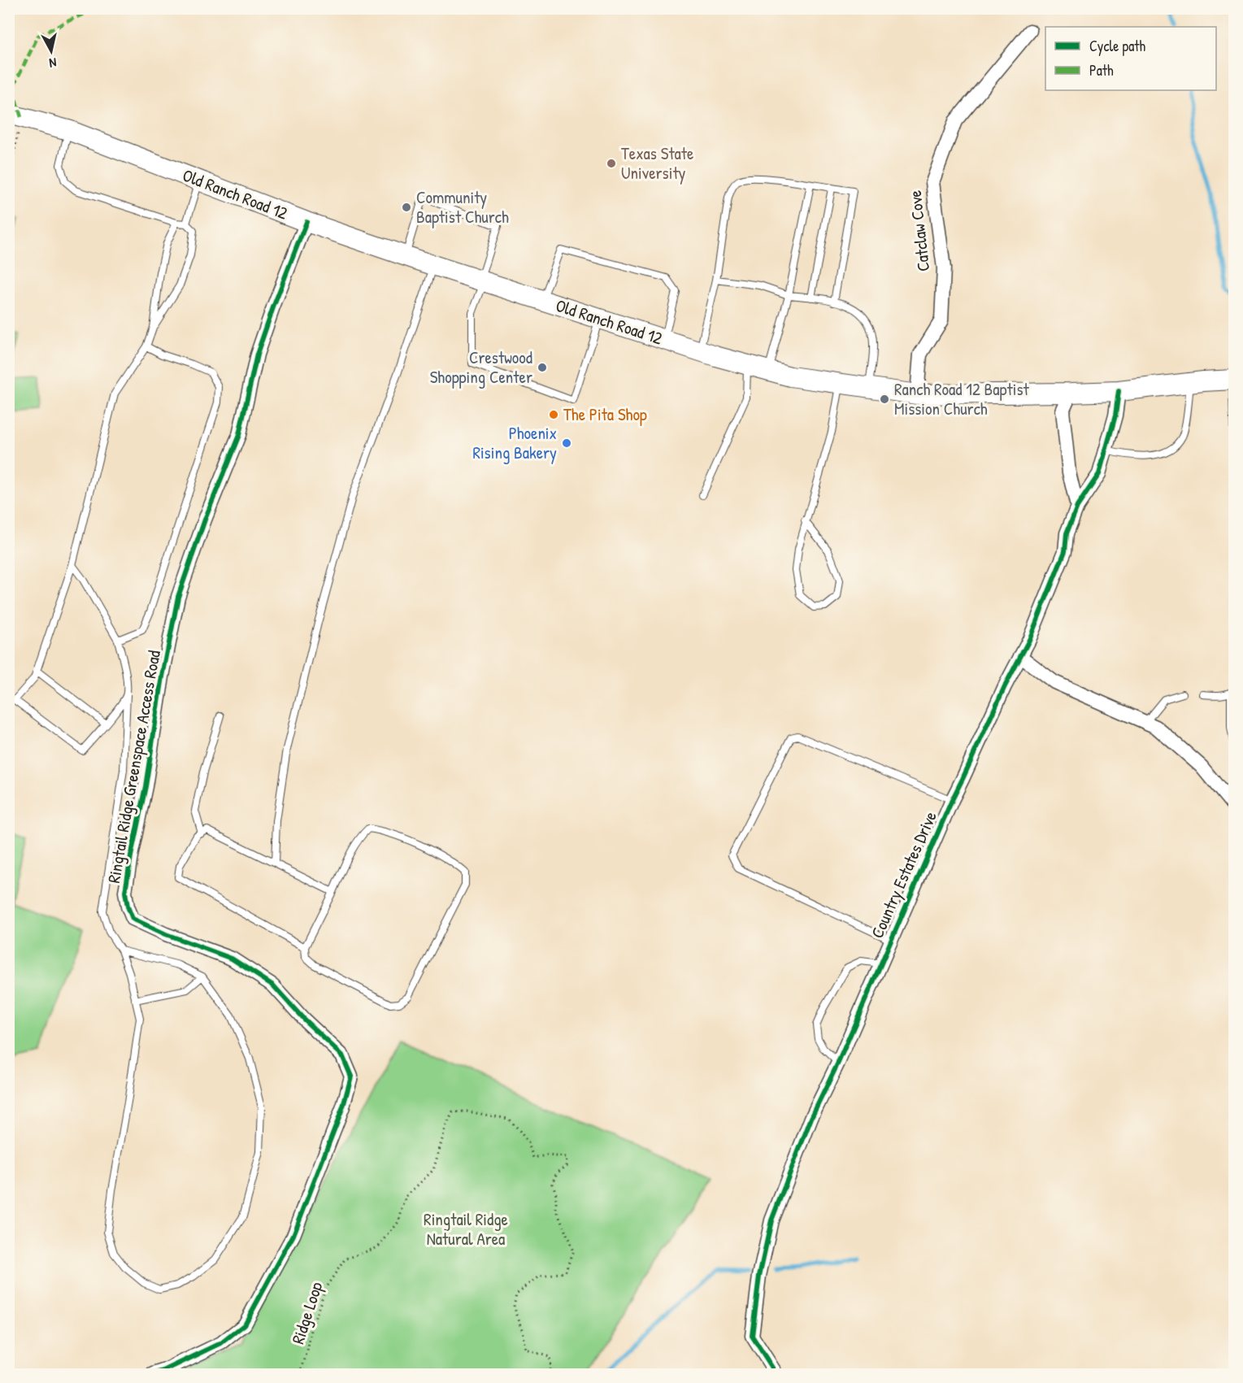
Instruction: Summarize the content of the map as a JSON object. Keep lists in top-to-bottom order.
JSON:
{
  "streets": {
    "main road": ["Old Ranch Road 12"],
    "street": ["Catclaw Cove", "Ringtail Ridge Greenspace Access Road", "Country Estates Drive"],
    "path": ["Ridge Loop"]
  },
  "crossings": [
    ["Old Ranch Road 12", "Catclaw Cove"],
    ["Old Ranch Road 12", "Ringtail Ridge Greenspace Access Road"],
    ["Old Ranch Road 12", "Country Estates Drive"]
  ],
  "parks": ["Ringtail Ridge Natural Area"],
  "places": [
    "Texas State University",
    "Community Baptist Church",
    "Crestwood Shopping Center",
    "Ranch Road 12 Baptist Mission Church",
    "The Pita Shop",
    "Phoenix Rising Bakery"
  ],
  "legend": ["Cycle path", "Path"],
  "north": "bottom"
}
